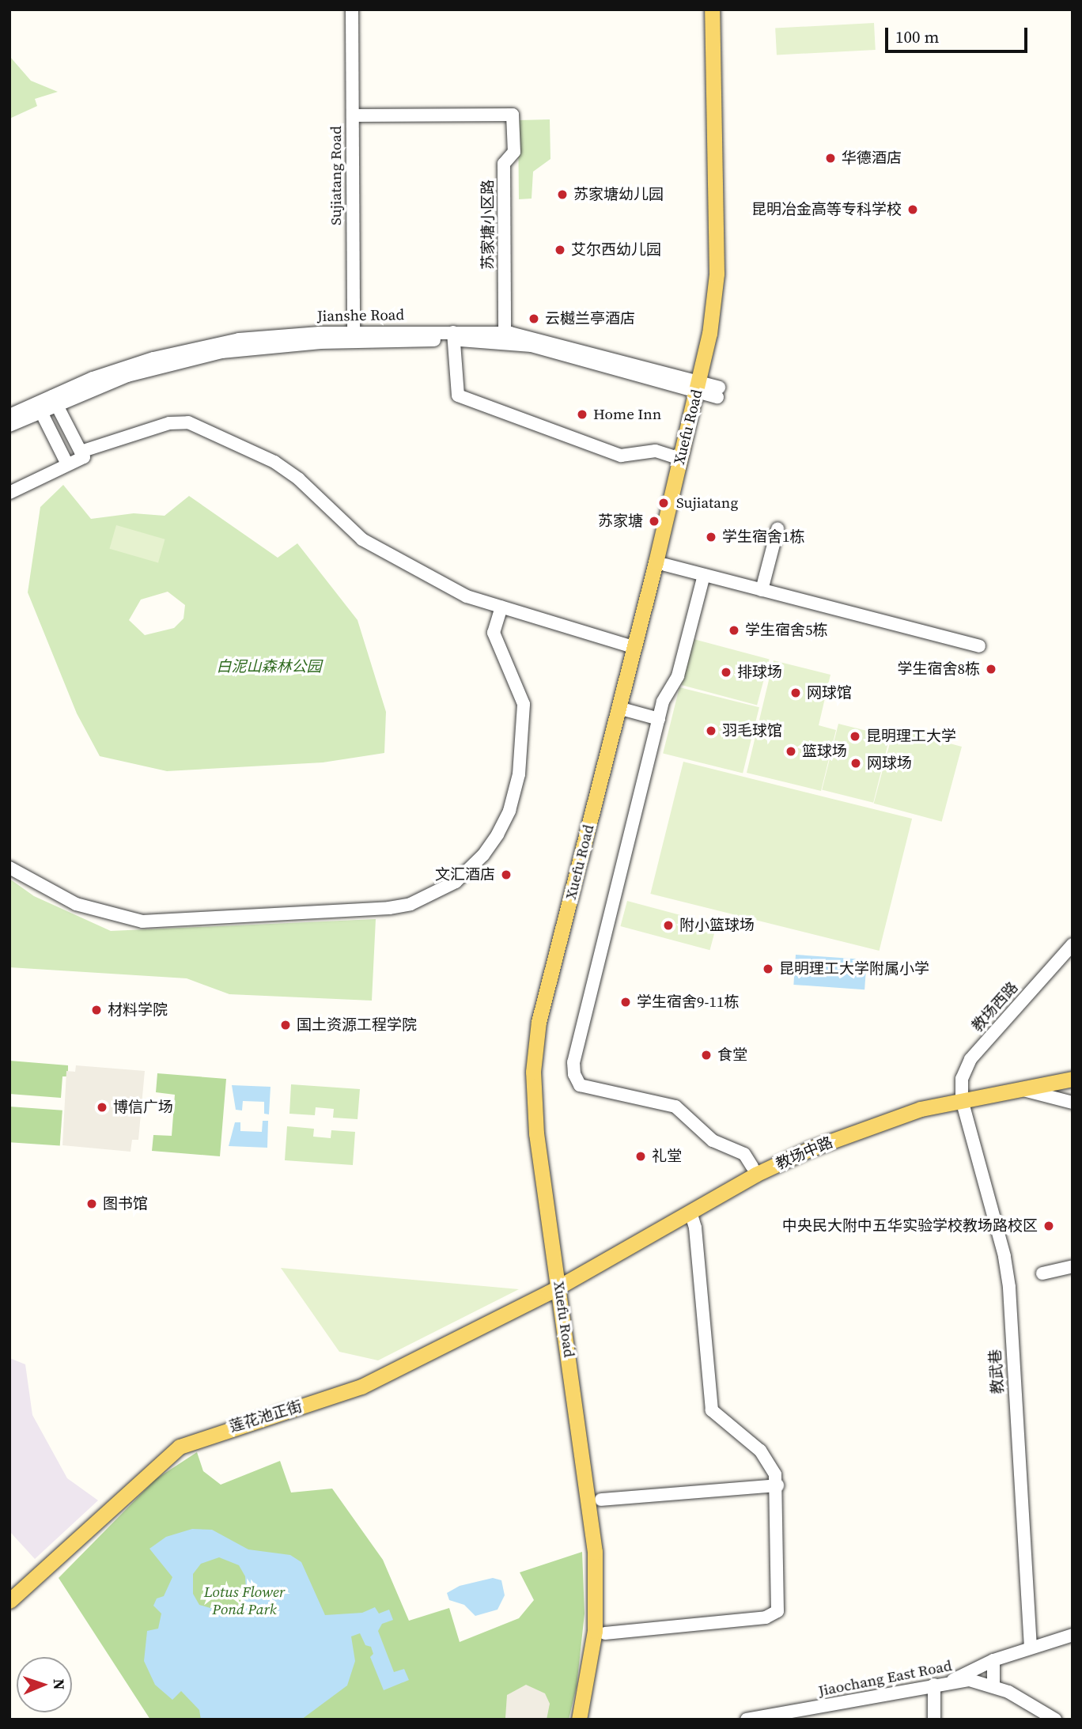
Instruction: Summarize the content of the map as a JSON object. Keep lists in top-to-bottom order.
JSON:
{
  "streets": {
    "main road": ["Xuefu Road", "教场中路", "莲花池正街"],
    "street": [
      "Sujiatang Road",
      "苏家塘小区路",
      "Jianshe Road",
      "教场西路",
      "教武巷",
      "Jiaochang East Road"
    ]
  },
  "crossings": [
    ["Sujiatang Road", "苏家塘小区路"],
    ["Sujiatang Road", "Jianshe Road"],
    ["苏家塘小区路", "Jianshe Road"],
    ["Jianshe Road", "Xuefu Road"],
    ["Xuefu Road", "教场中路"],
    ["Xuefu Road", "莲花池正街"],
    ["教场西路", "教场中路"],
    ["教场西路", "教武巷"],
    ["教场中路", "教武巷"],
    ["教场中路", "莲花池正街"]
  ],
  "parks": ["白泥山森林公园", "Lotus Flower Pond Park"],
  "places": [
    "华德酒店",
    "苏家塘幼儿园",
    "昆明冶金高等专科学校",
    "艾尔西幼儿园",
    "云樾兰亭酒店",
    "Home Inn",
    "Sujiatang",
    "苏家塘",
    "学生宿舍1栋",
    "学生宿舍5栋",
    "学生宿舍8栋",
    "排球场",
    "网球馆",
    "羽毛球馆",
    "昆明理工大学",
    "篮球场",
    "网球场",
    "文汇酒店",
    "附小篮球场",
    "昆明理工大学附属小学",
    "学生宿舍9-11栋",
    "材料学院",
    "国土资源工程学院",
    "食堂",
    "博信广场",
    "礼堂",
    "图书馆",
    "中央民大附中五华实验学校教场路校区"
  ],
  "scale_bar": "100 m",
  "north": "right"
}
